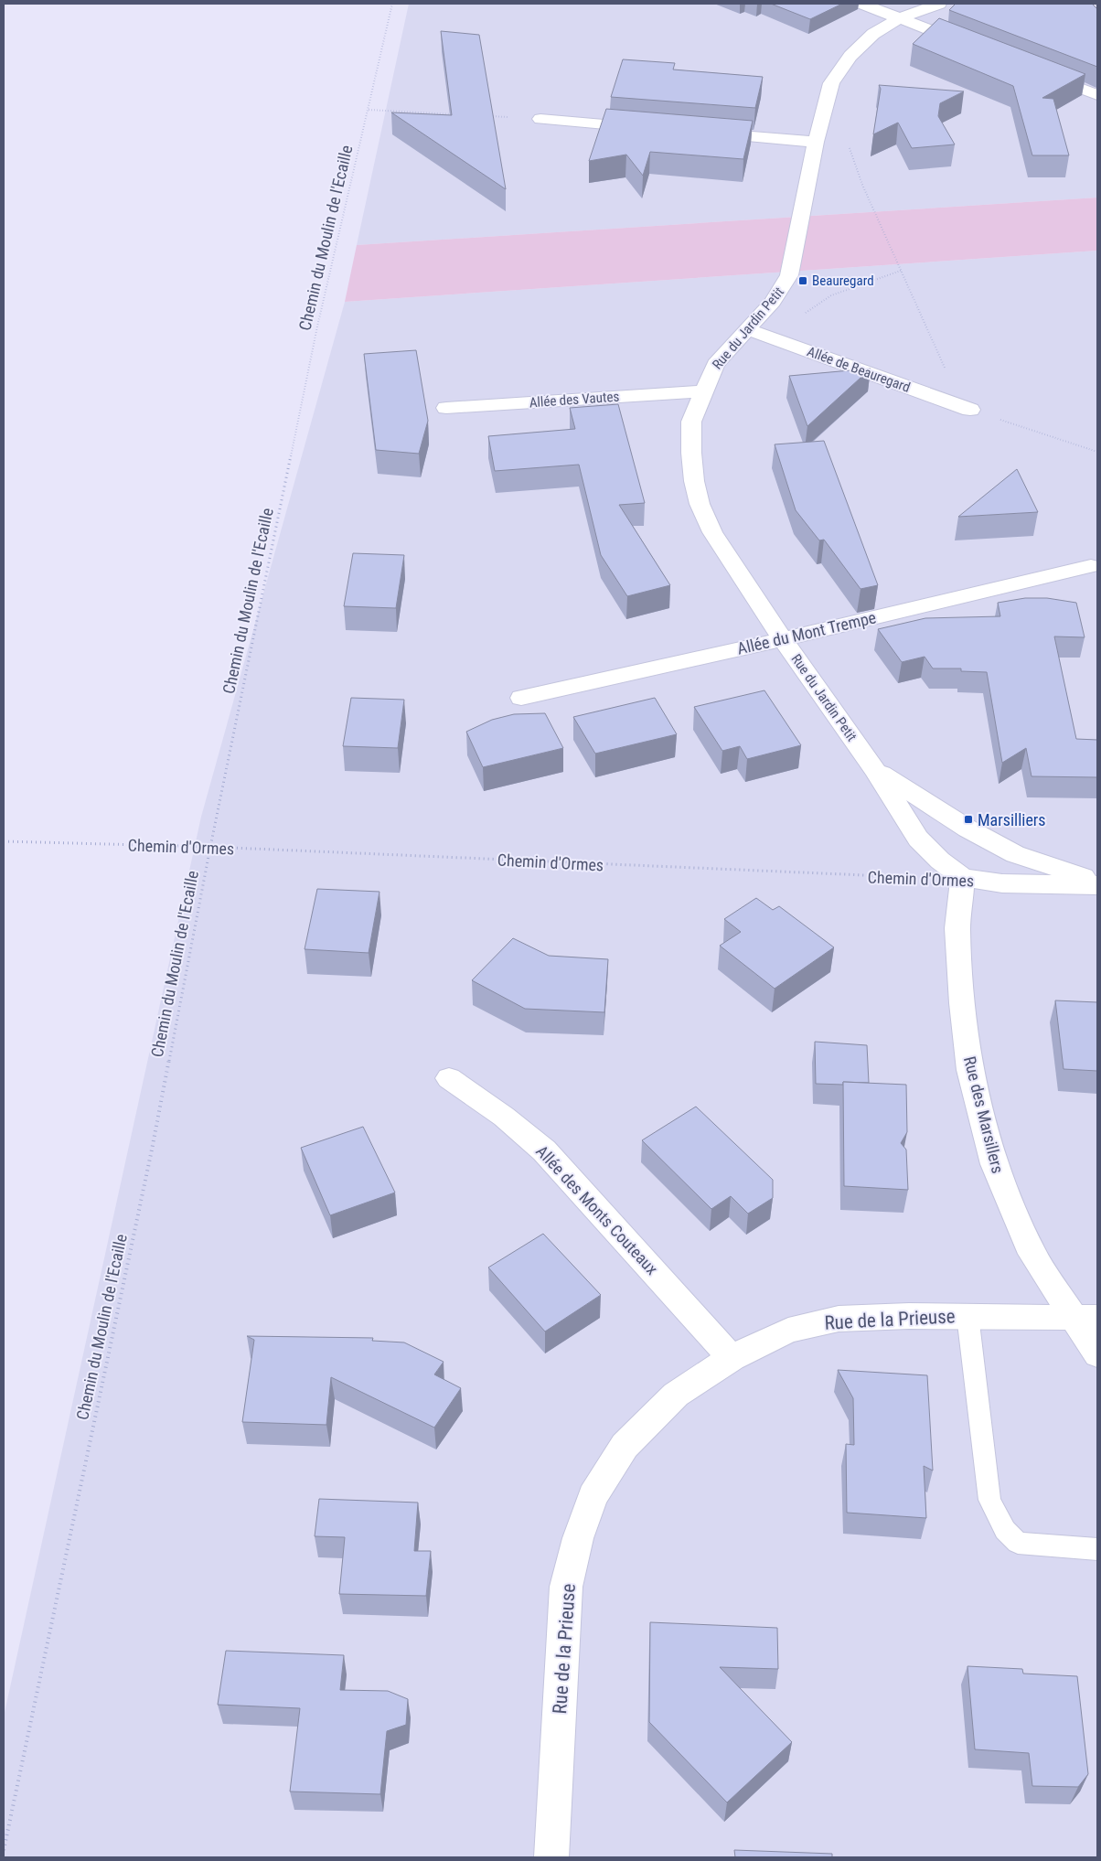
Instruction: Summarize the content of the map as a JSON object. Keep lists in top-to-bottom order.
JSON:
{
  "streets": {
    "street": [
      "Rue du Jardin Petit",
      "Allée de Beauregard",
      "Allée des Vautes",
      "Allée du Mont Trempe",
      "Chemin d'Ormes",
      "Rue des Marsillers",
      "Allée des Monts Couteaux",
      "Rue de la Prieuse"
    ],
    "path": ["Chemin du Moulin de l'Ecaille"]
  },
  "crossings": [
    ["Chemin du Moulin de l'Ecaille", "Chemin d'Ormes"],
    ["Rue du Jardin Petit", "Allée de Beauregard"],
    ["Rue du Jardin Petit", "Allée des Vautes"],
    ["Rue du Jardin Petit", "Allée du Mont Trempe"],
    ["Rue du Jardin Petit", "Chemin d'Ormes"],
    ["Rue du Jardin Petit", "Rue des Marsillers"],
    ["Chemin d'Ormes", "Rue des Marsillers"],
    ["Rue des Marsillers", "Rue de la Prieuse"],
    ["Allée des Monts Couteaux", "Rue de la Prieuse"]
  ],
  "places": {
    "transit": ["Beauregard", "Marsilliers"]
  }
}
